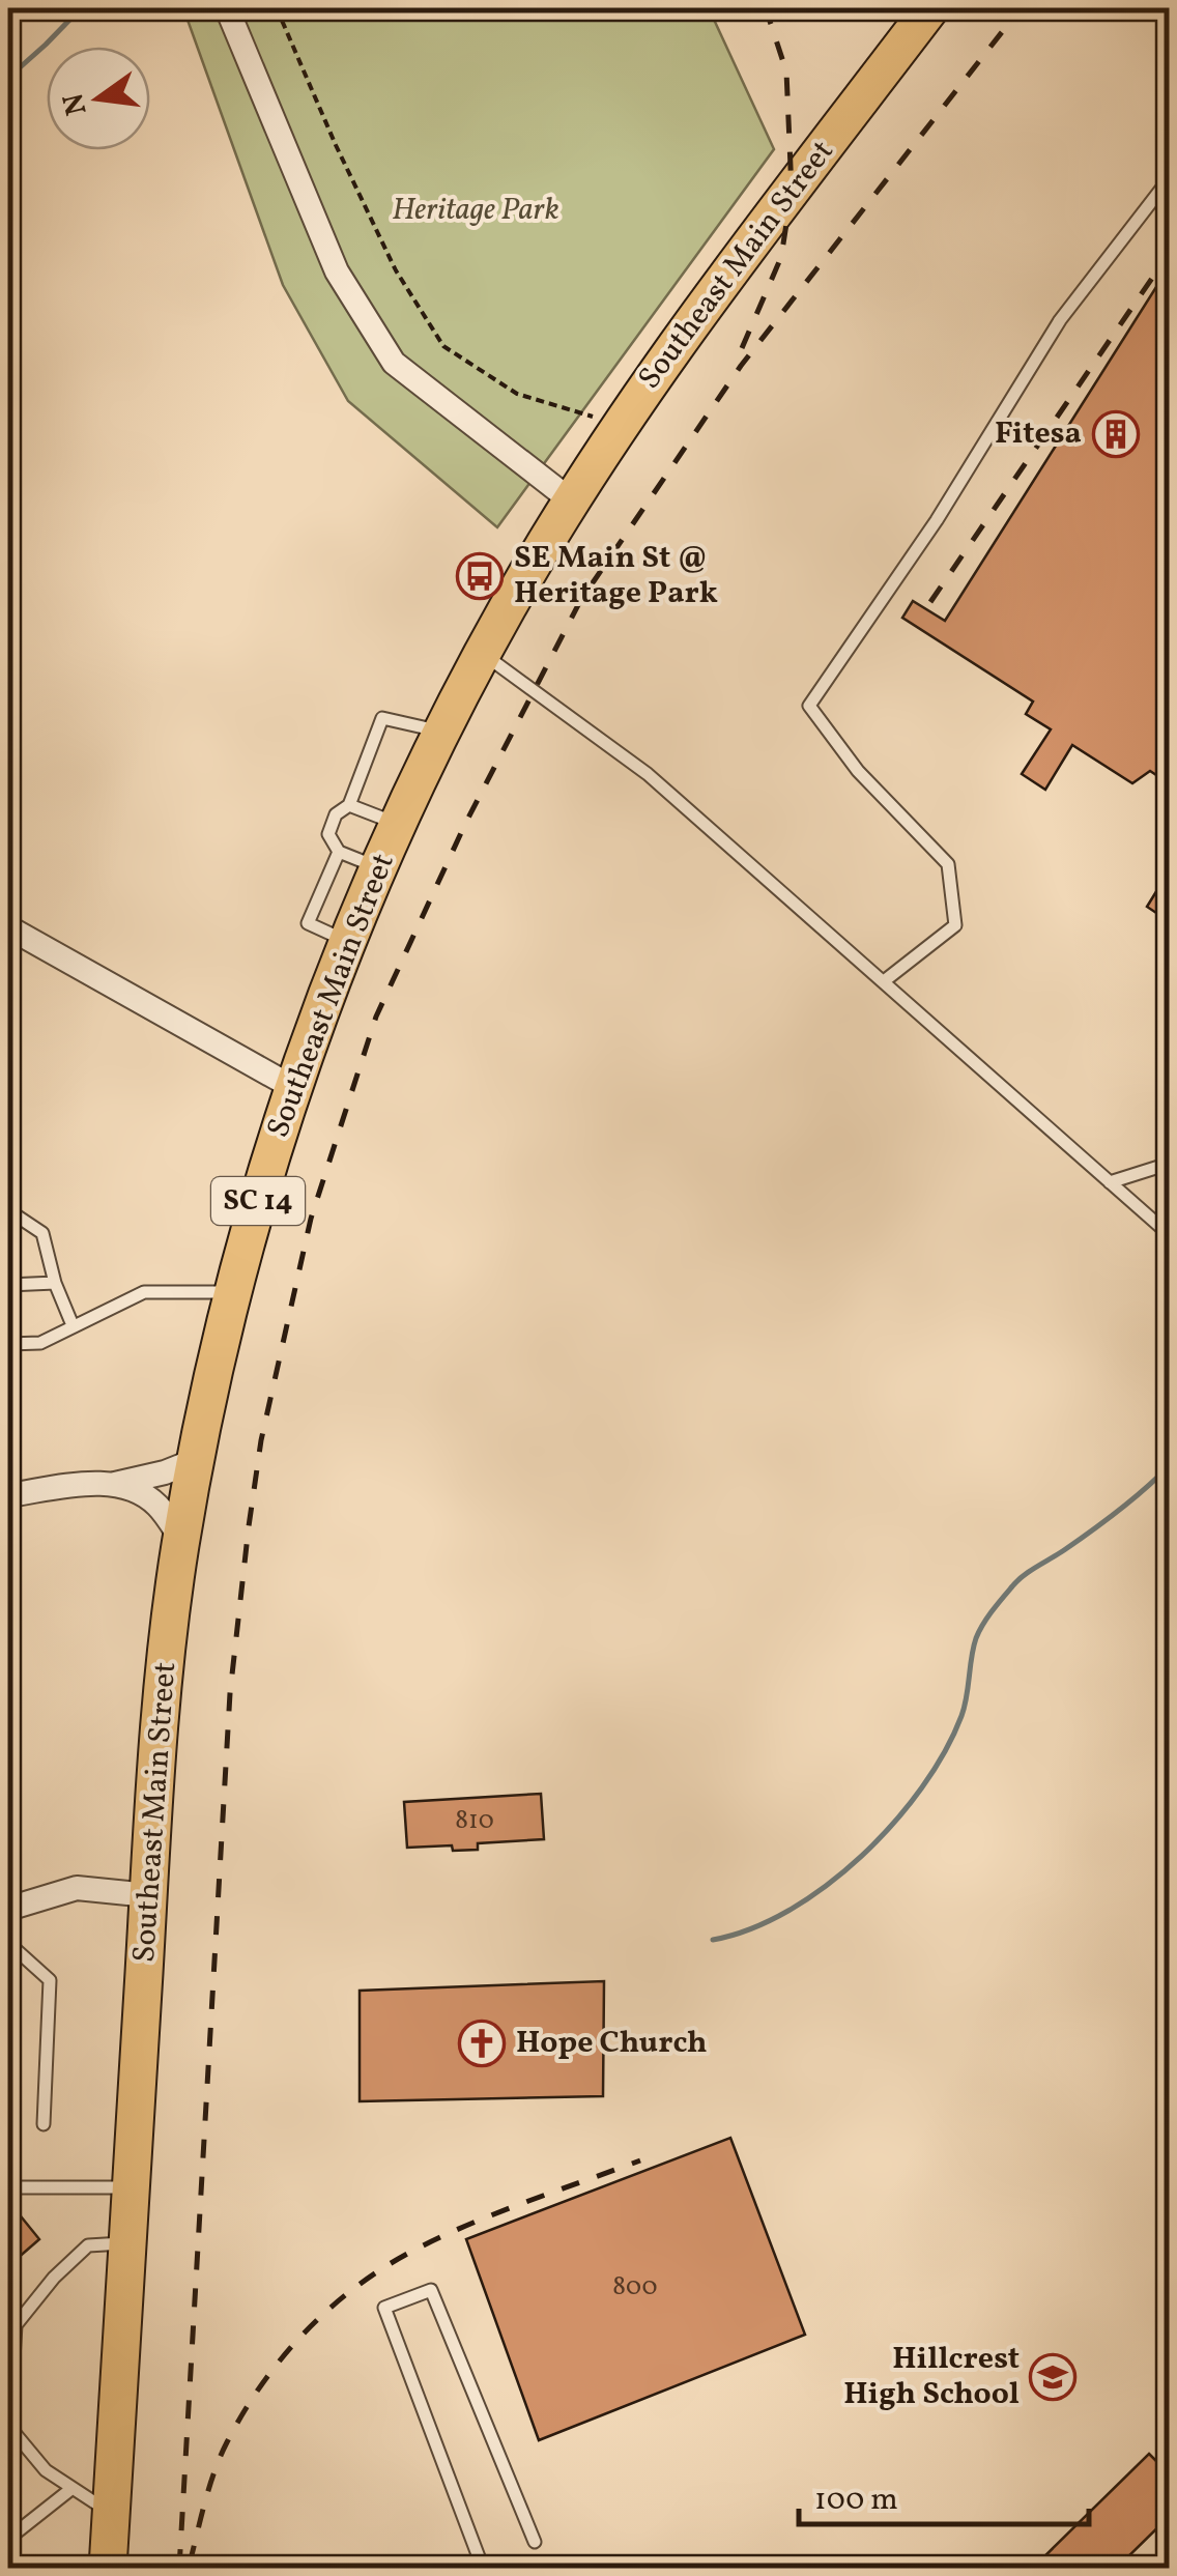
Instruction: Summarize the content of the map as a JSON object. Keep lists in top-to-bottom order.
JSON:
{
  "streets": {
    "main road": ["Southeast Main Street", "SC 14"]
  },
  "parks": ["Heritage Park"],
  "places": {
    "building": ["Fitesa"],
    "bus stop": ["SE Main St @ Heritage Park"],
    "church": ["Hope Church"],
    "school or university": ["Hillcrest High School"]
  },
  "house_numbers": ["810", "800"],
  "scale_bar": "100 m",
  "north": "left"
}
